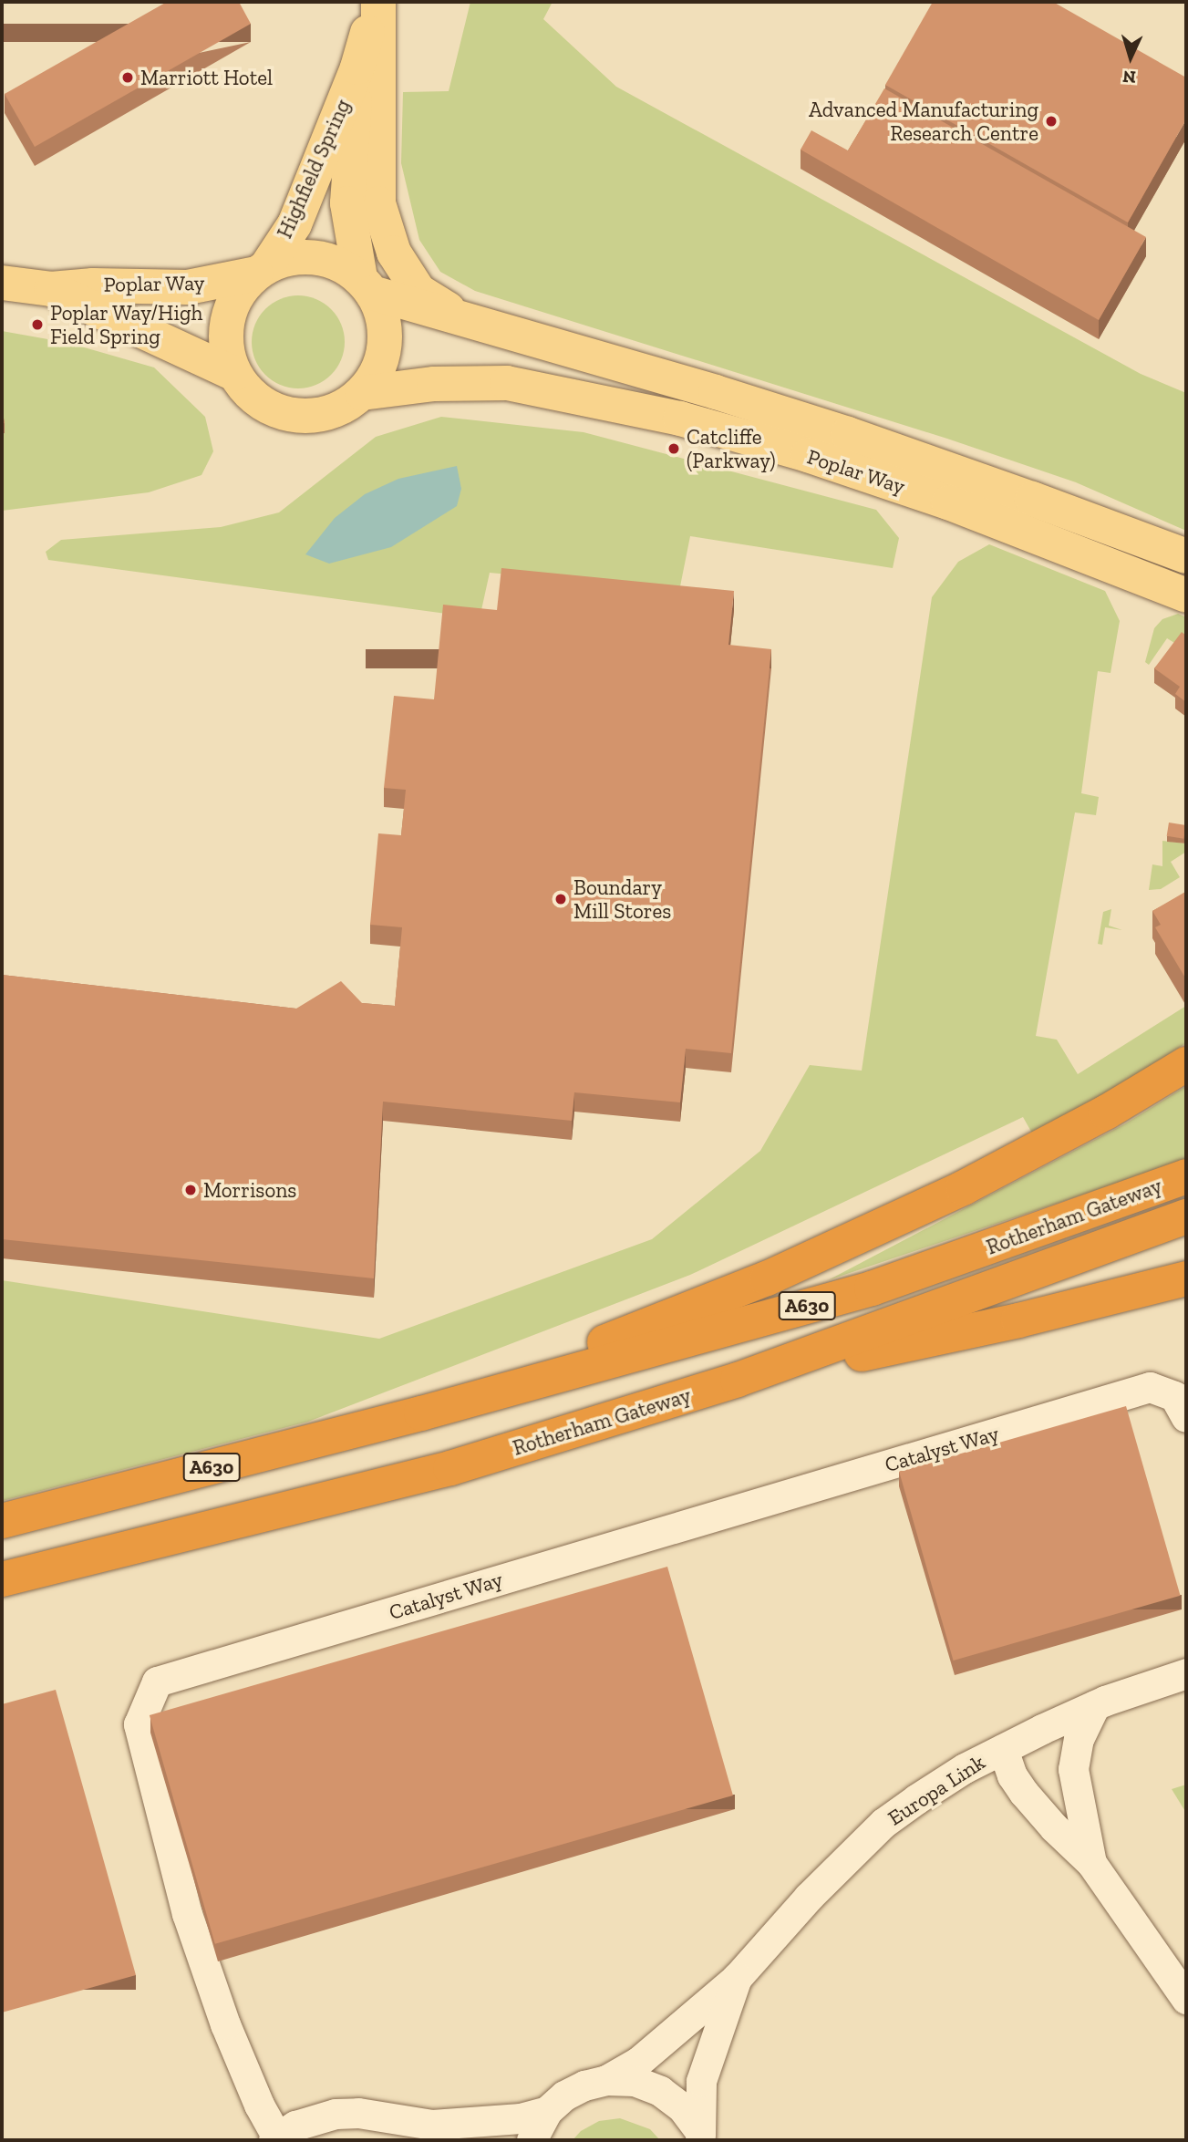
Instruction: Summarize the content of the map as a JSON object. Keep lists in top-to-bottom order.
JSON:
{
  "streets": {
    "highway": ["Rotherham Gateway", "A630"],
    "main road": ["Highfield Spring", "Poplar Way"],
    "street": ["Catalyst Way", "Europa Link"]
  },
  "crossings": [
    ["Highfield Spring", "Poplar Way"],
    ["Rotherham Gateway", "A630"]
  ],
  "places": [
    "Marriott Hotel",
    "Advanced Manufacturing Research Centre",
    "Poplar Way/High Field Spring",
    "Catcliffe (Parkway)",
    "Boundary Mill Stores",
    "Morrisons"
  ],
  "north": "bottom"
}
